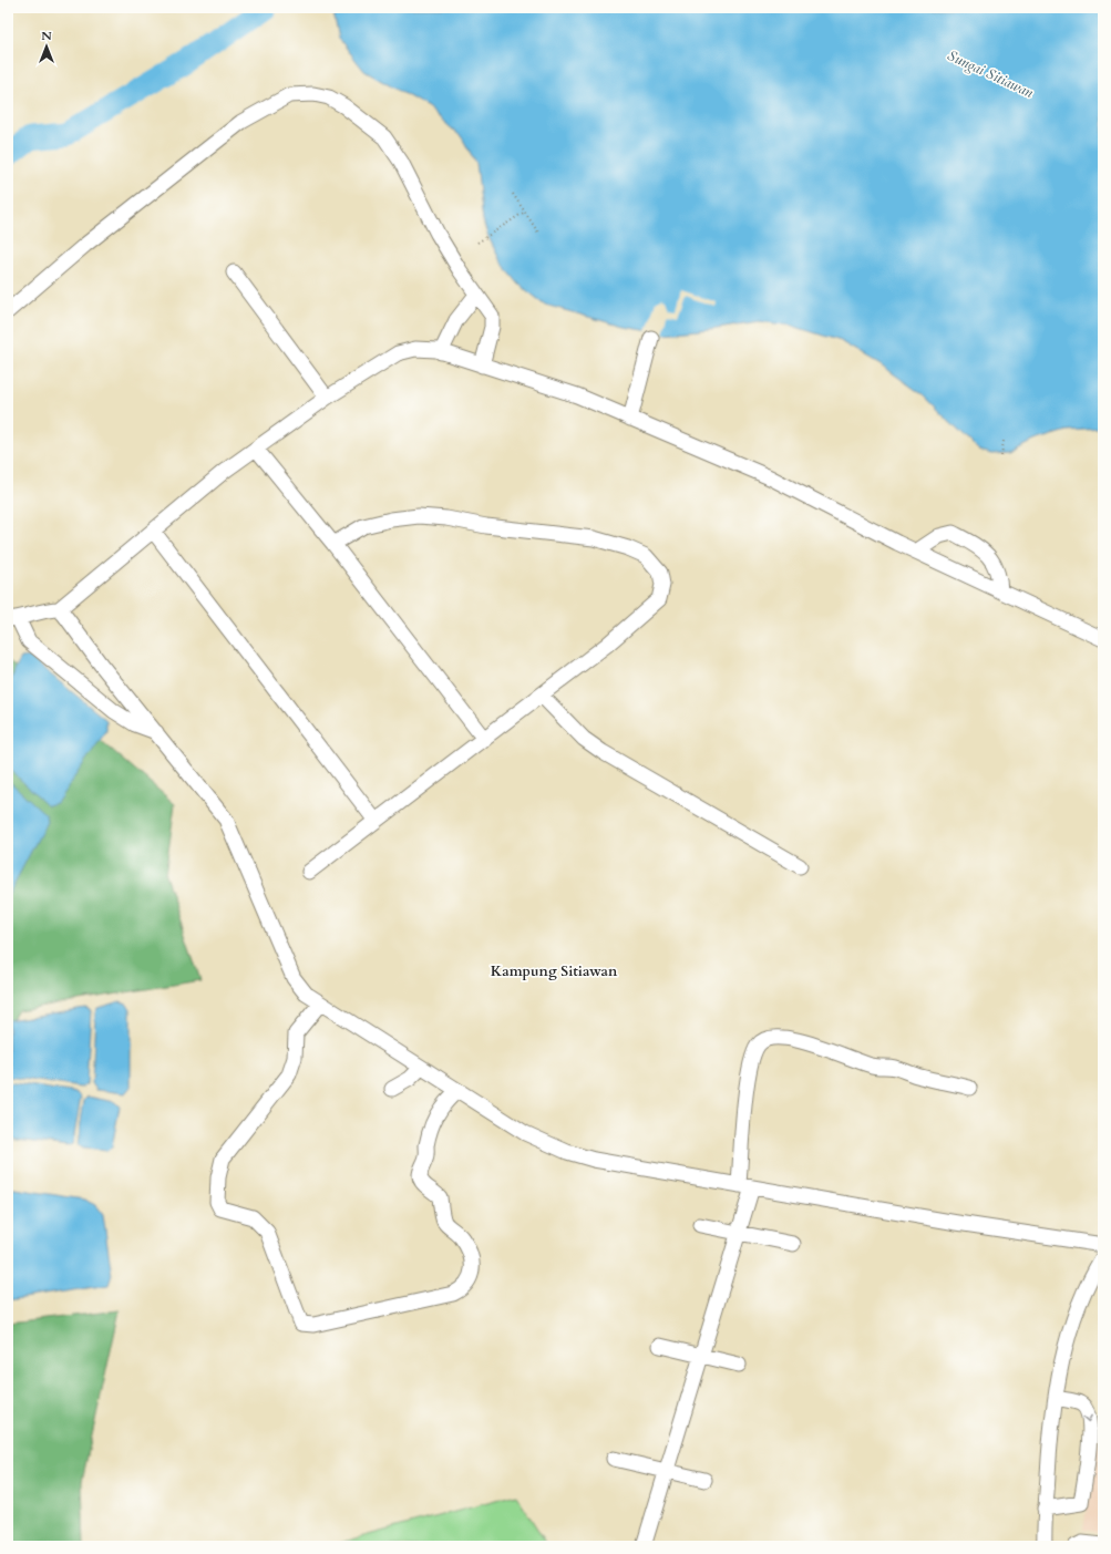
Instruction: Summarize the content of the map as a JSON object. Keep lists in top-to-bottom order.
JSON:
{
  "districts": ["Kampung Sitiawan"],
  "water": ["Sungai Sitiawan"],
  "north": "top"
}
